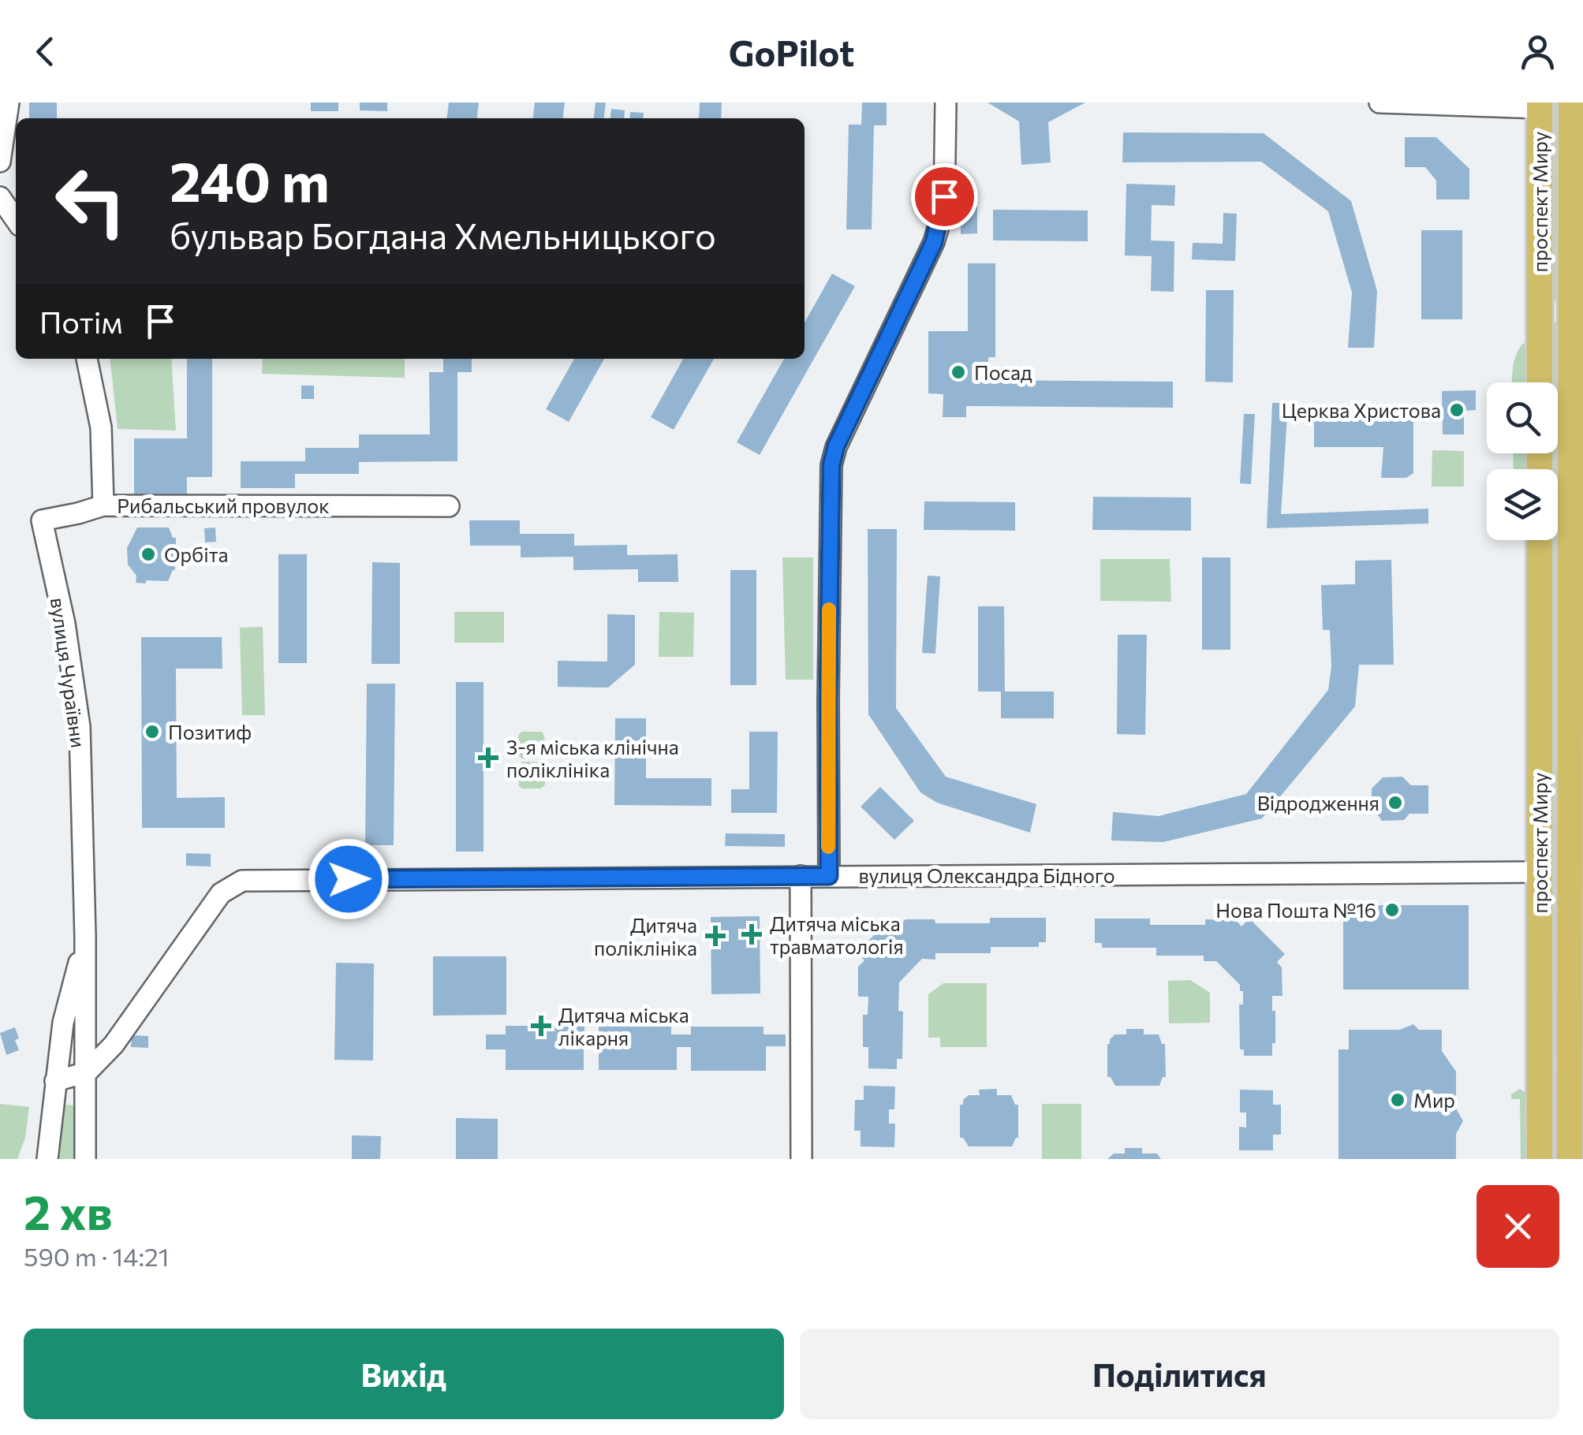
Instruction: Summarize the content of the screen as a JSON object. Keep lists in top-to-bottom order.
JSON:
{
  "streets": {
    "main road": ["проспект Миру"],
    "street": ["Рибальський провулок", "вулиця Чураївни", "вулиця Олександра Бідного"]
  },
  "crossings": [
    ["проспект Миру", "вулиця Олександра Бідного"],
    ["Рибальський провулок", "вулиця Чураївни"],
    ["вулиця Чураївни", "вулиця Олександра Бідного"]
  ],
  "places": {
    "other": [
      "Посад",
      "Церква Христова",
      "Орбіта",
      "Позитиф",
      "Відродження",
      "Нова Пошта №16",
      "Мир"
    ],
    "health": [
      "3-я міська клінічна поліклініка",
      "Дитяча міська травматологія",
      "Дитяча поліклініка",
      "Дитяча міська лікарня"
    ]
  },
  "page": {
    "header": "GoPilot",
    "turn": ["240 m", "бульвар Богдана Хмельницького"],
    "then": "Потім",
    "heading": ["2 хв", "590 m · 14:21"],
    "buttons": ["Вихід", "Поділитися"]
  }
}
